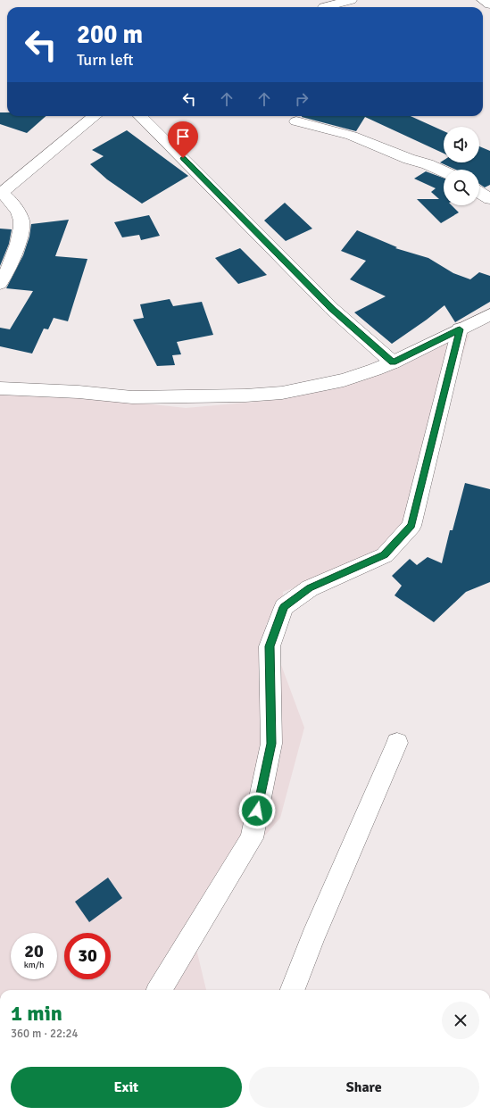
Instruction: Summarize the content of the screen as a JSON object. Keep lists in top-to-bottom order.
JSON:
{
  "page": {
    "turn": ["200 m", "Turn left"],
    "speed": "20 km/h",
    "limit": "30",
    "heading": ["1 min", "360 m · 22:24"],
    "buttons": ["Exit", "Share"]
  }
}
